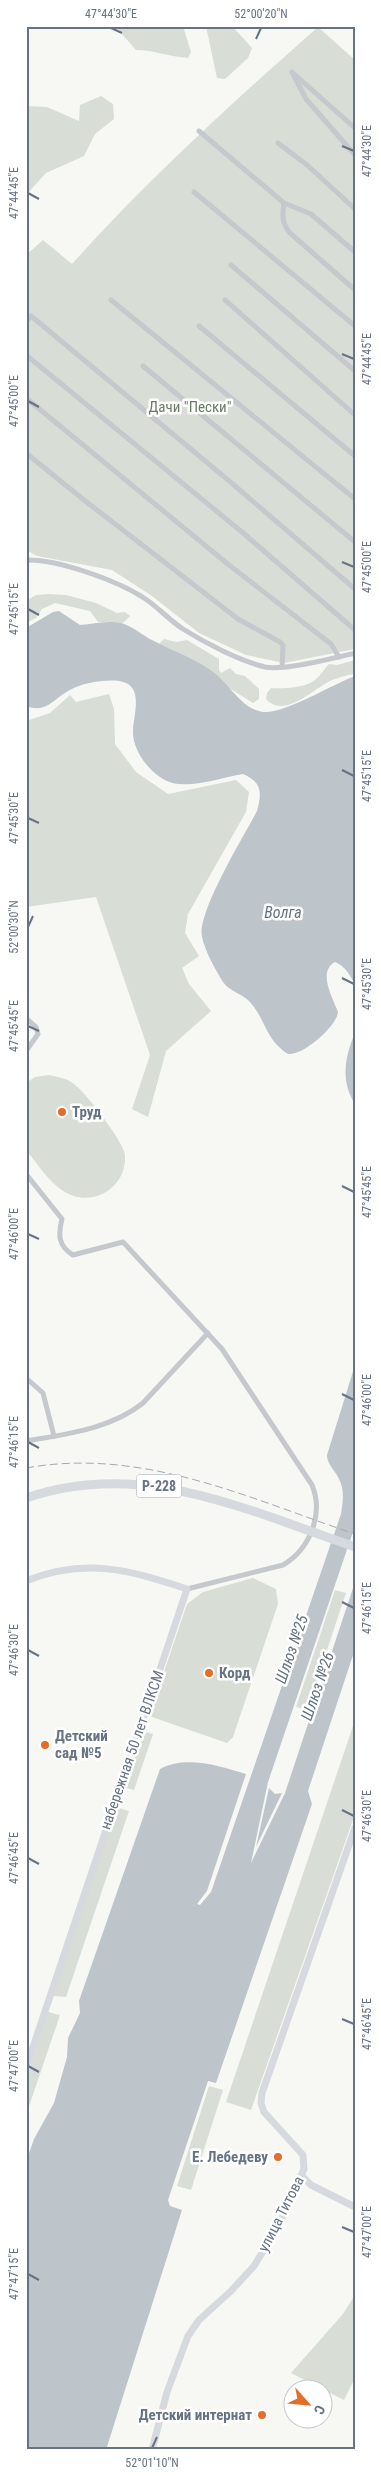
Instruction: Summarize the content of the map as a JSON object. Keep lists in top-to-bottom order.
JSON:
{
  "streets": {
    "highway": ["Р-228"],
    "main road": ["набережная 50 лет ВЛКСМ", "улица Титова"]
  },
  "water": ["Волга", "Шлюз №25", "Шлюз №26"],
  "parks": ["Дачи \"Пески\""],
  "places": [
    "Труд",
    "Корд",
    "Детский сад №5",
    "Е. Лебедеву",
    "Детский интернат"
  ],
  "north": "bottom right",
  "coordinates": [
    "47°44'30\"E",
    "52°00'20\"N",
    "47°44'45\"E",
    "47°45'00\"E",
    "47°45'15\"E",
    "47°45'30\"E",
    "52°00'30\"N",
    "47°45'45\"E",
    "47°46'00\"E",
    "47°46'15\"E",
    "47°46'30\"E",
    "47°46'45\"E",
    "47°47'00\"E",
    "47°47'15\"E",
    "52°01'10\"N"
  ]
}
